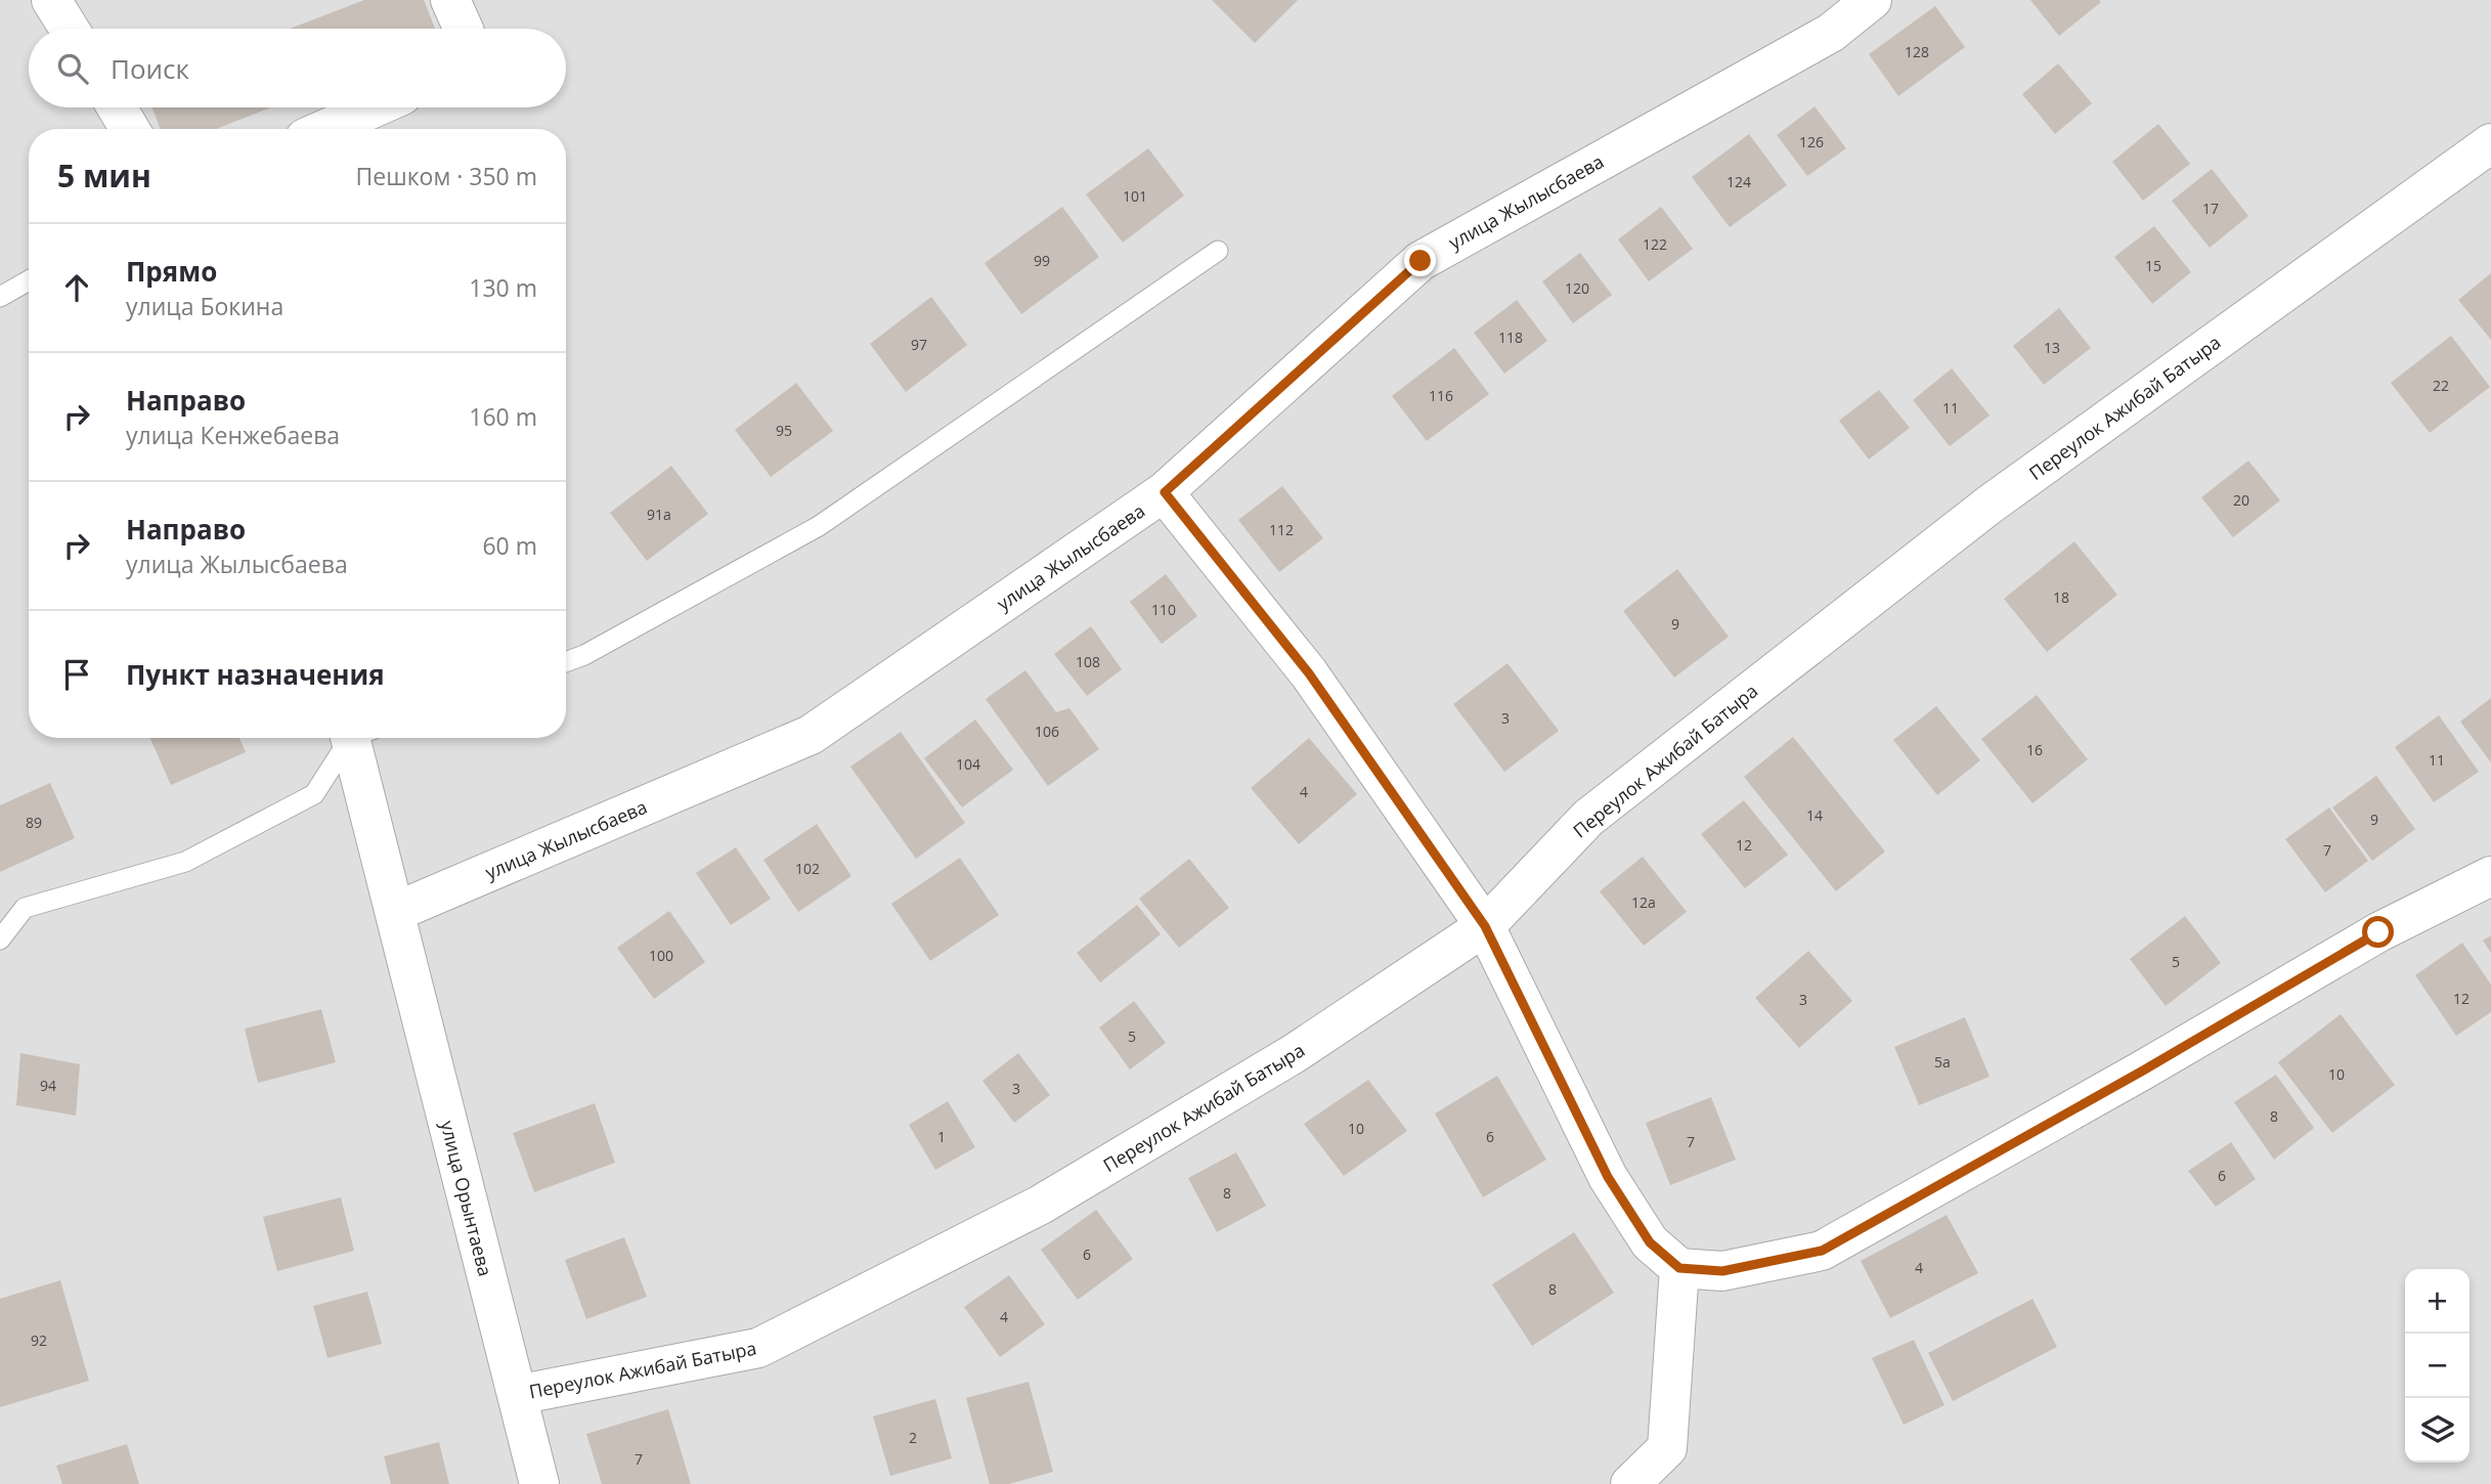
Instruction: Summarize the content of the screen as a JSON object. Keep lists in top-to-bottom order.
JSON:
{
  "streets": {
    "street": ["улица Жылысбаева", "Переулок Ажибай Батыра", "улица Орынтаева"]
  },
  "crossings": [
    ["улица Жылысбаева", "улица Орынтаева"],
    ["Переулок Ажибай Батыра", "улица Орынтаева"]
  ],
  "house_numbers": [
    "128",
    "126",
    "124",
    "101",
    "17",
    "122",
    "99",
    "15",
    "120",
    "118",
    "97",
    "13",
    "22",
    "116",
    "11",
    "95",
    "20",
    "91а",
    "112",
    "18",
    "110",
    "9",
    "108",
    "3",
    "106",
    "16",
    "11",
    "104",
    "4",
    "14",
    "9",
    "89",
    "12",
    "7",
    "102",
    "12а",
    "100",
    "5",
    "12",
    "3",
    "5",
    "5а",
    "10",
    "94",
    "3",
    "8",
    "10",
    "1",
    "6",
    "7",
    "6",
    "8",
    "6",
    "4",
    "8",
    "4",
    "92",
    "2",
    "7"
  ],
  "page": {
    "search": "Поиск",
    "heading": ["5 мин", "Пешком · 350 m"],
    "list": [
      ["Прямо", "улица Бокина", "130 m"],
      ["Направо", "улица Кенжебаева", "160 m"],
      ["Направо", "улица Жылысбаева", "60 m"],
      "Пункт назначения"
    ],
    "map_buttons": ["+", "−"]
  }
}
